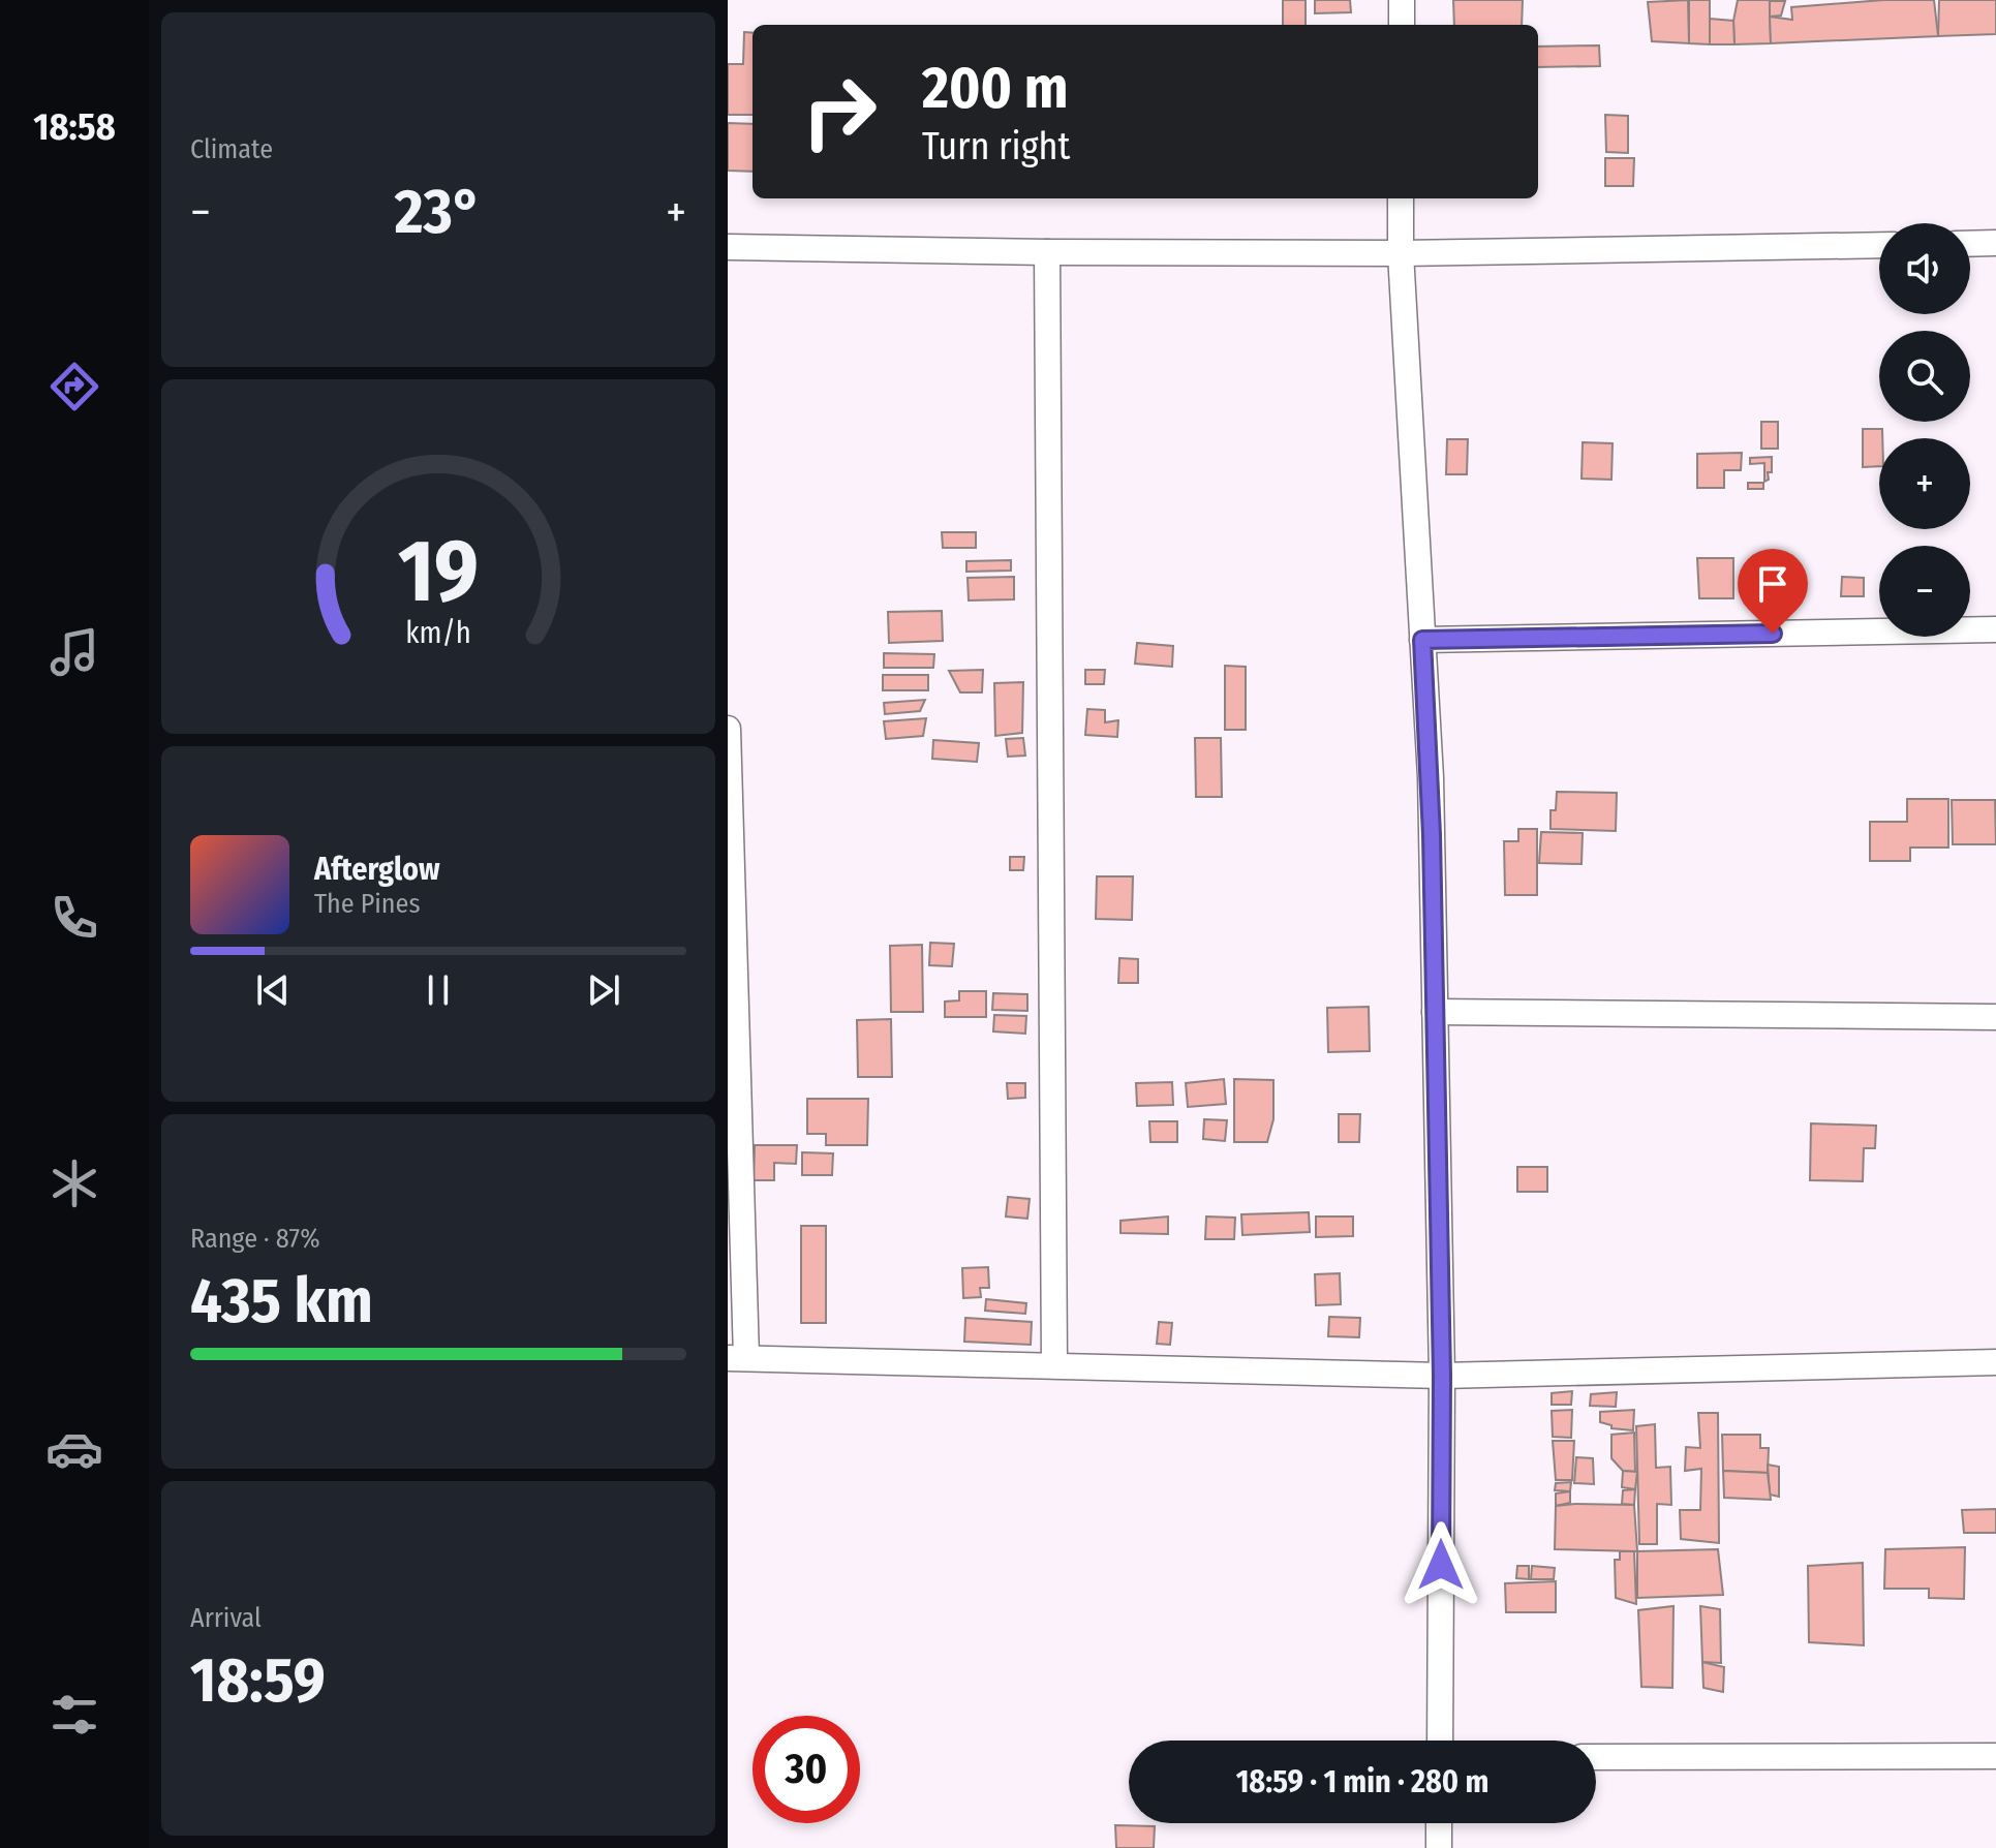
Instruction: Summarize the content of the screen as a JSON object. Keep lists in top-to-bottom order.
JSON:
{
  "page": {
    "tabs": "18:58",
    "tile": [
      "Climate",
      ["Range · 87%", "435 km"],
      ["Arrival", "18:59"]
    ],
    "turn": ["200 m", "Turn right"],
    "heat": ["−", "23°", "+"],
    "map_buttons": ["+", "−"],
    "song": ["Afterglow", "The Pines"],
    "limit": "30",
    "trip": "18:59 · 1 min · 280 m",
    "gauge": ["19", "km/h"]
  }
}
